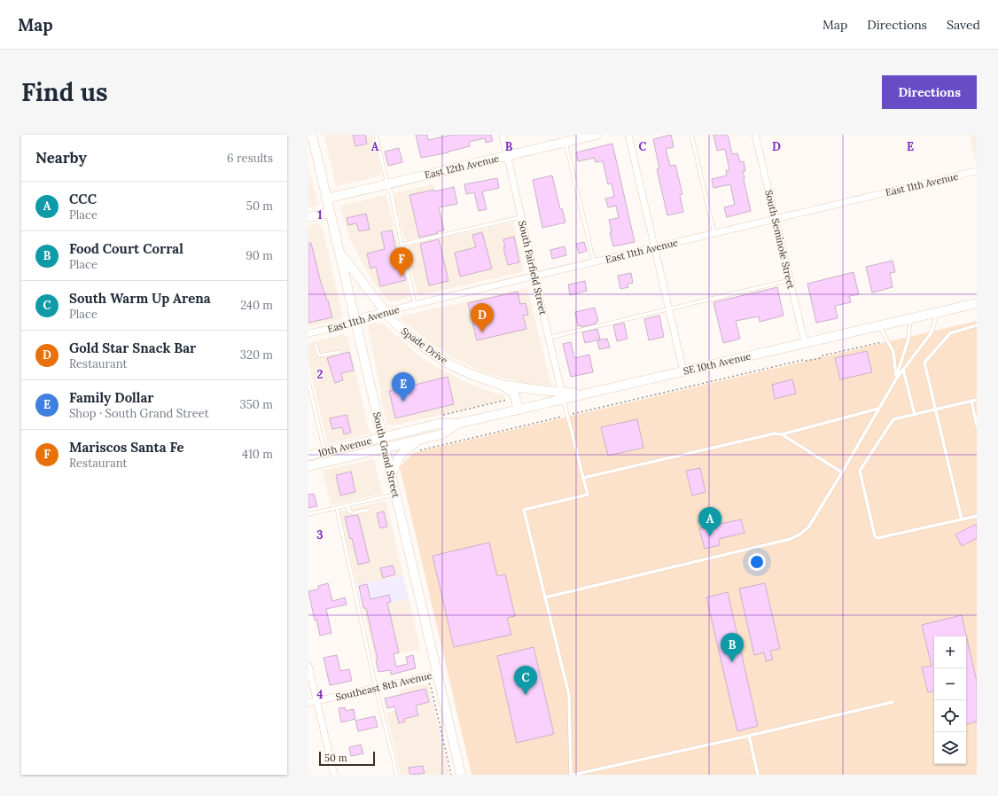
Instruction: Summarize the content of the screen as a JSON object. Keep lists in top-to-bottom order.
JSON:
{
  "streets": {
    "main road": [
      "East 12th Avenue",
      "Spade Drive",
      "SE 10th Avenue",
      "10th Avenue",
      "South Grand Street"
    ],
    "street": [
      "East 11th Avenue",
      "South Seminole Street",
      "South Fairfield Street",
      "Southeast 8th Avenue"
    ]
  },
  "crossings": [
    ["East 12th Avenue", "South Fairfield Street"],
    ["East 12th Avenue", "South Grand Street"],
    ["East 11th Avenue", "South Seminole Street"],
    ["East 11th Avenue", "South Fairfield Street"],
    ["East 11th Avenue", "Spade Drive"],
    ["East 11th Avenue", "South Grand Street"],
    ["South Seminole Street", "SE 10th Avenue"],
    ["South Fairfield Street", "Spade Drive"],
    ["Spade Drive", "SE 10th Avenue"],
    ["Spade Drive", "South Grand Street"],
    ["10th Avenue", "South Grand Street"],
    ["South Grand Street", "Southeast 8th Avenue"]
  ],
  "scale_bar": "50 m",
  "page": {
    "header": "Map",
    "nav": ["Map", "Directions", "Saved"],
    "buttons": "Directions",
    "title": "Find us",
    "heading": ["Nearby", "6 results"],
    "list": [
      {
        "mark": "A",
        "name": "CCC",
        "note": "Place",
        "value": "50 m"
      },
      {
        "mark": "B",
        "name": "Food Court Corral",
        "note": "Place",
        "value": "90 m"
      },
      {
        "mark": "C",
        "name": "South Warm Up Arena",
        "note": "Place",
        "value": "240 m"
      },
      {
        "mark": "D",
        "name": "Gold Star Snack Bar",
        "note": "Restaurant",
        "value": "320 m"
      },
      {
        "mark": "E",
        "name": "Family Dollar",
        "note": "Shop · South Grand Street",
        "value": "350 m"
      },
      {
        "mark": "F",
        "name": "Mariscos Santa Fe",
        "note": "Restaurant",
        "value": "410 m"
      }
    ],
    "pins": [
      "F",
      "D",
      "E",
      "A",
      "B",
      "C"
    ],
    "map_buttons": ["+", "−"],
    "scale": "50 m"
  },
  "grid": {
    "columns": [
      "A",
      "B",
      "C",
      "D",
      "E"
    ],
    "rows": [
      "1",
      "2",
      "3",
      "4"
    ]
  }
}
